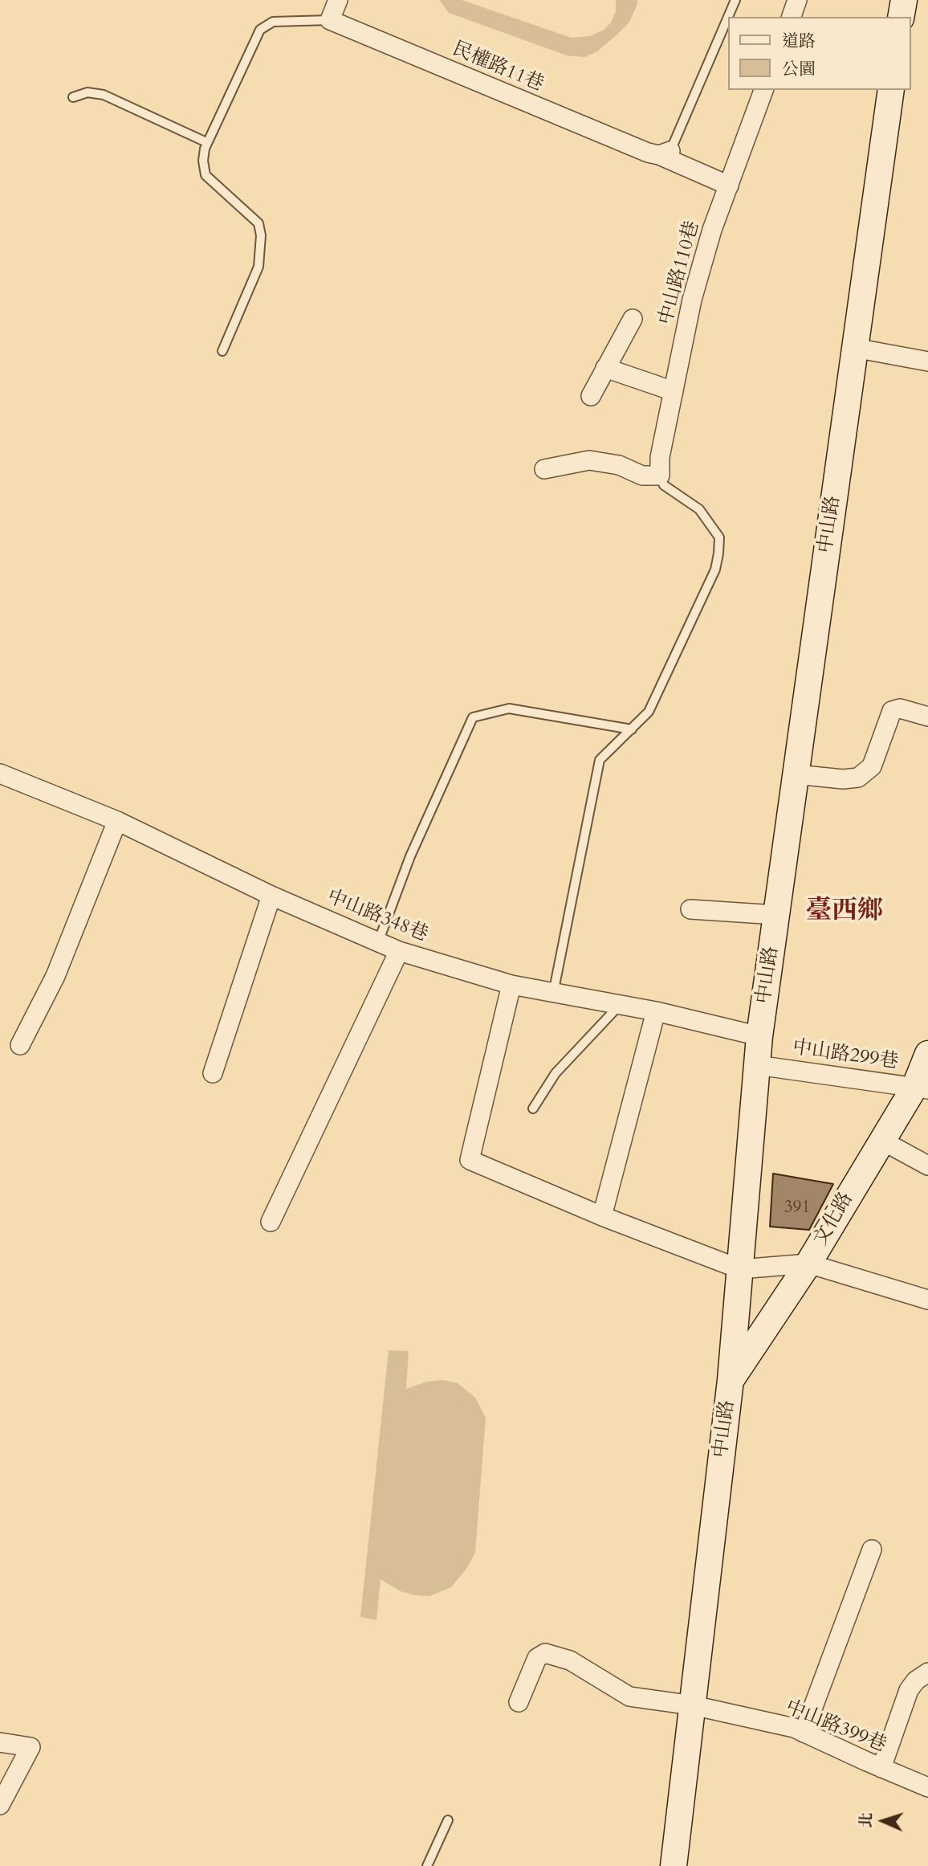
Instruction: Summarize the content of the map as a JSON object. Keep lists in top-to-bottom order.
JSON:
{
  "streets": {
    "street": [
      "民權路11巷",
      "中山路110巷",
      "中山路",
      "中山路348巷",
      "中山路299巷",
      "文化路",
      "中山路399巷"
    ]
  },
  "crossings": [
    ["民權路11巷", "中山路110巷"],
    ["中山路", "中山路348巷"],
    ["中山路", "中山路299巷"],
    ["中山路", "文化路"],
    ["中山路", "中山路399巷"],
    ["中山路299巷", "文化路"]
  ],
  "districts": ["臺西鄉"],
  "house_numbers": ["391"],
  "legend": ["道路", "公園"],
  "north": "left"
}
